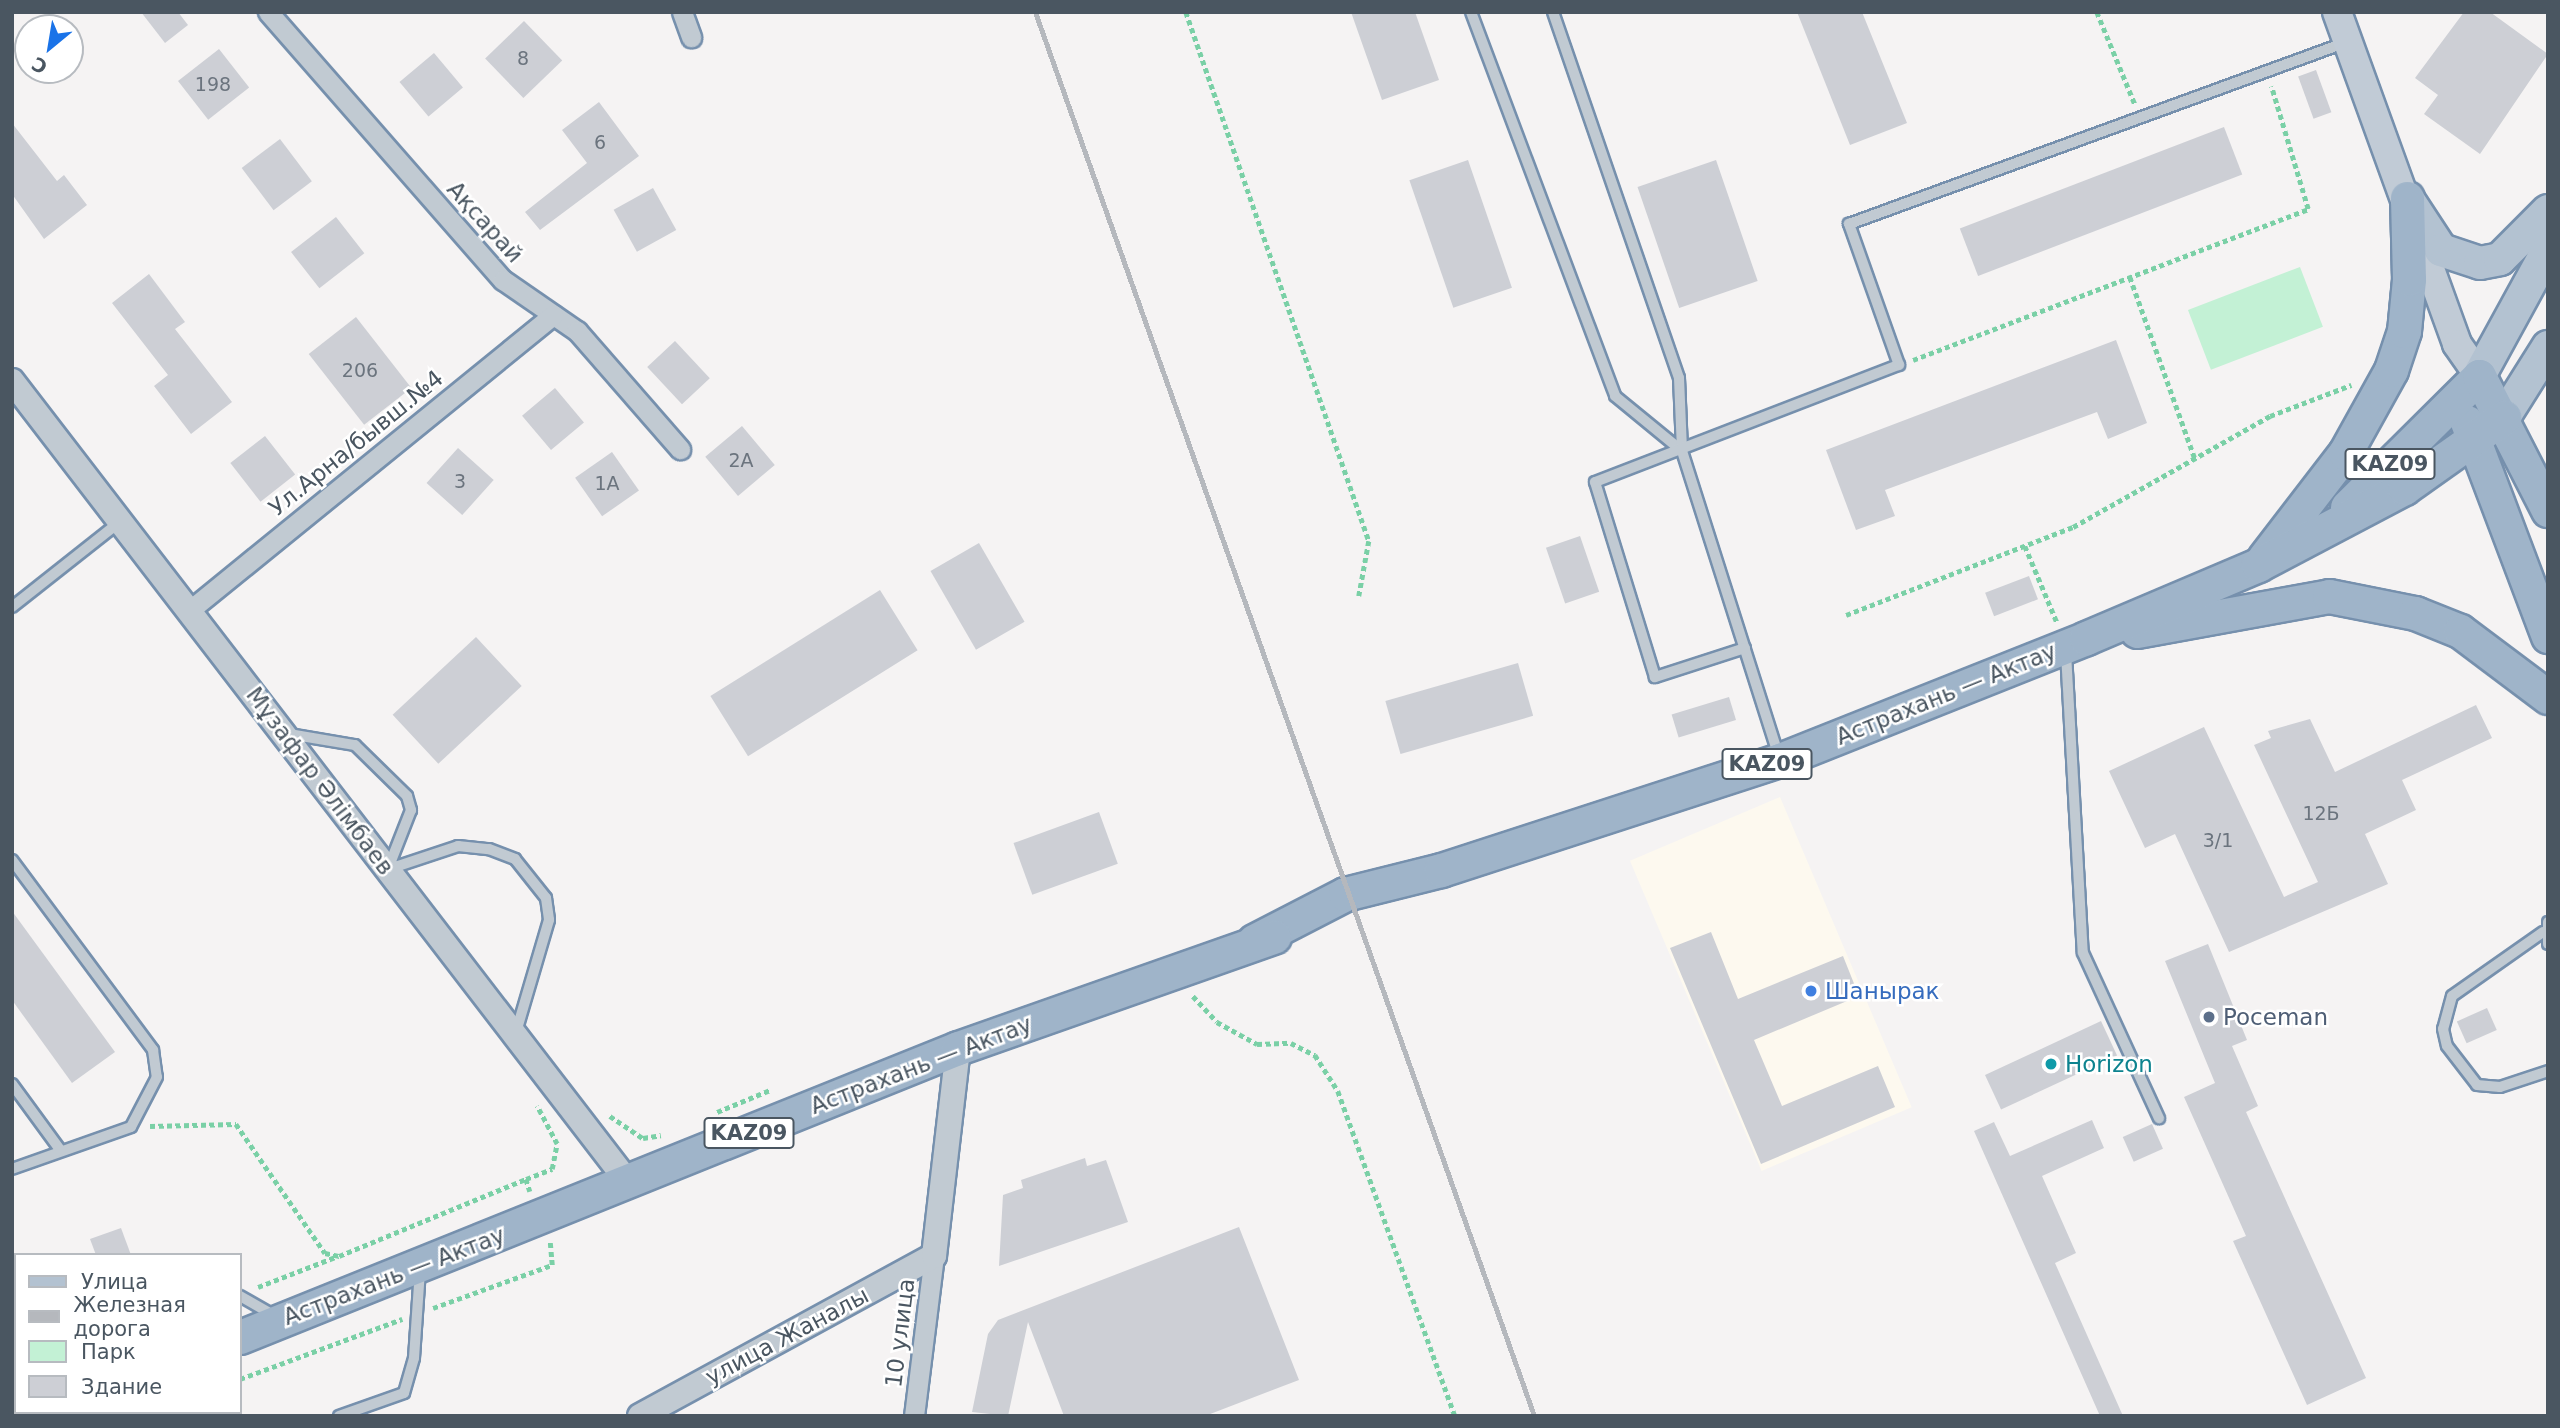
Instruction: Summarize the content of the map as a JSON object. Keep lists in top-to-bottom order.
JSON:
{
  "streets": {
    "highway": ["KAZ09", "Астрахань — Актау"],
    "street": [
      "Ақсарай",
      "Ул.Арна/бывш.№4",
      "Мұзафар Әлімбаев",
      "10 улица",
      "улица Жаналы"
    ]
  },
  "crossings": [
    ["Ақсарай", "Ул.Арна/бывш.№4"],
    ["Ул.Арна/бывш.№4", "Мұзафар Әлімбаев"],
    ["Астрахань — Актау", "Мұзафар Әлімбаев"],
    ["10 улица", "улица Жаналы"]
  ],
  "places": ["Шанырак", "Poceman", "Horizon"],
  "house_numbers": [
    "8",
    "198",
    "6",
    "206",
    "2А",
    "3",
    "1А",
    "12Б",
    "3/1"
  ],
  "legend": [
    "Улица",
    "Железная дорога",
    "Парк",
    "Здание"
  ],
  "north": "bottom left"
}
